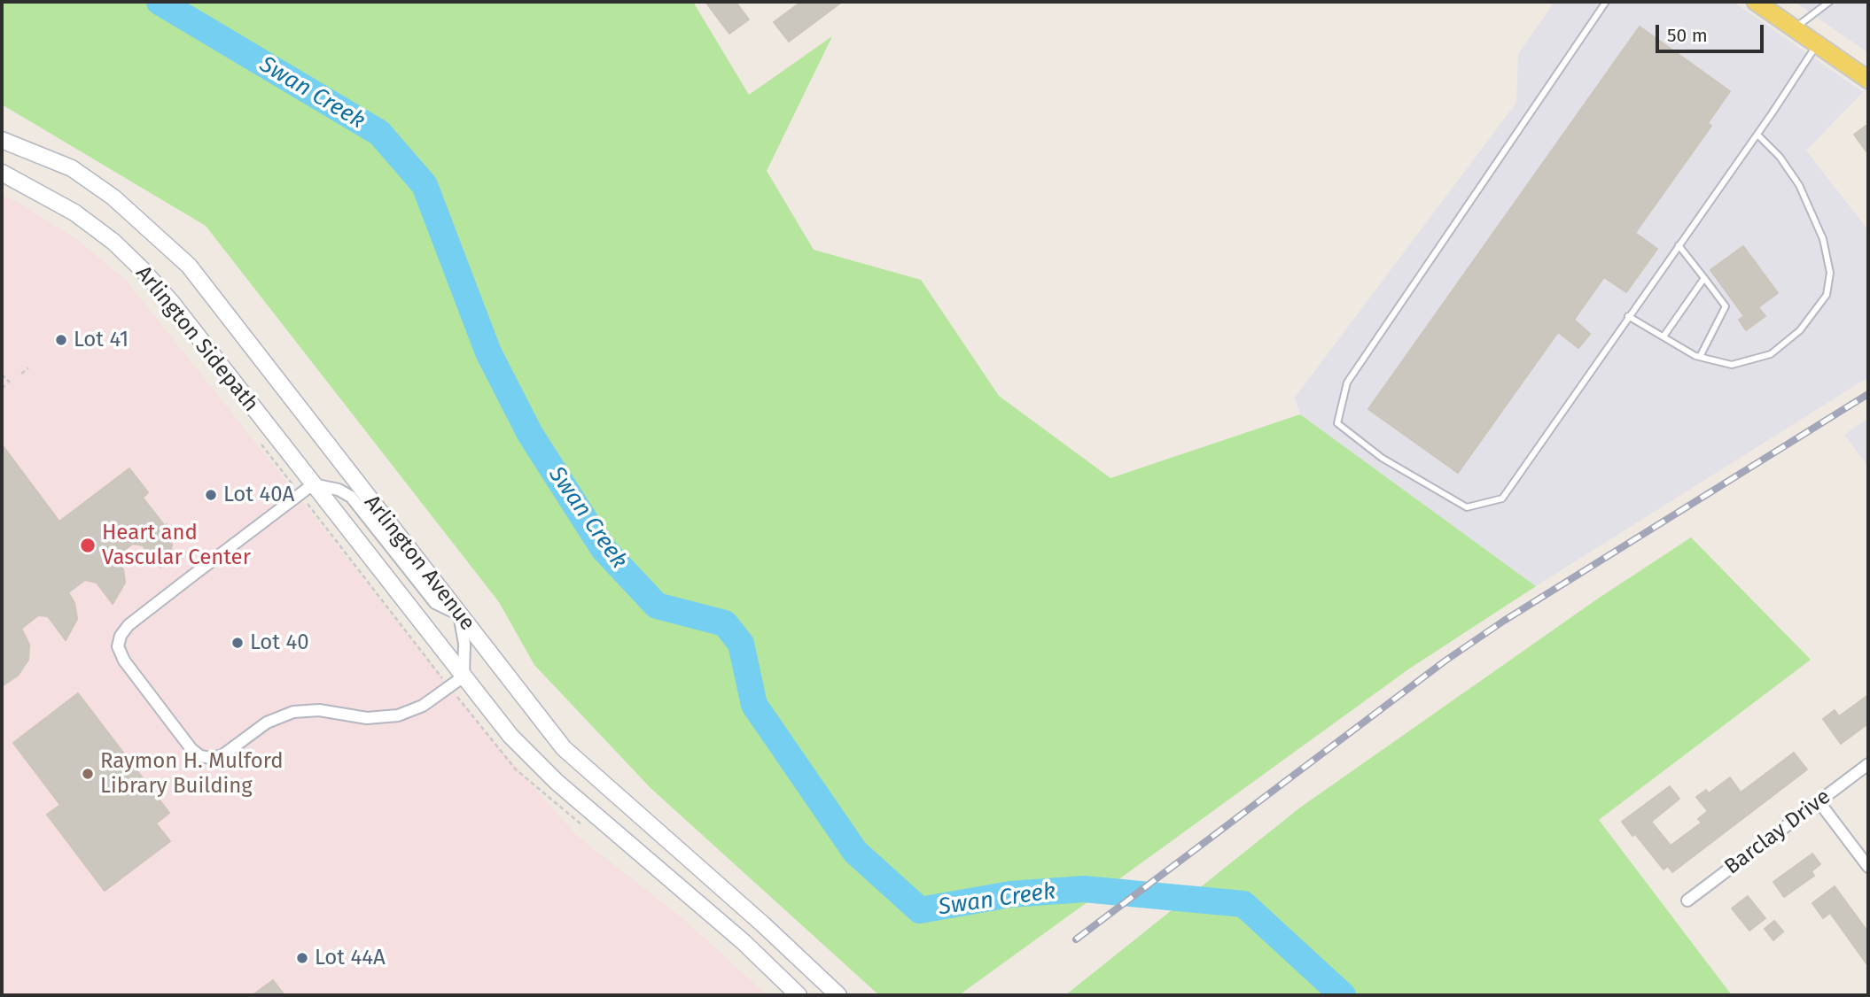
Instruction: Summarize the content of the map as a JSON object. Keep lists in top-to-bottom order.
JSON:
{
  "streets": {
    "street": ["Arlington Avenue", "Barclay Drive"],
    "path": ["Arlington Sidepath"]
  },
  "water": ["Swan Creek"],
  "places": [
    "Lot 41",
    "Lot 40A",
    "Heart and Vascular Center",
    "Lot 40",
    "Raymon H. Mulford Library Building",
    "Lot 44A"
  ],
  "scale_bar": "50 m"
}
